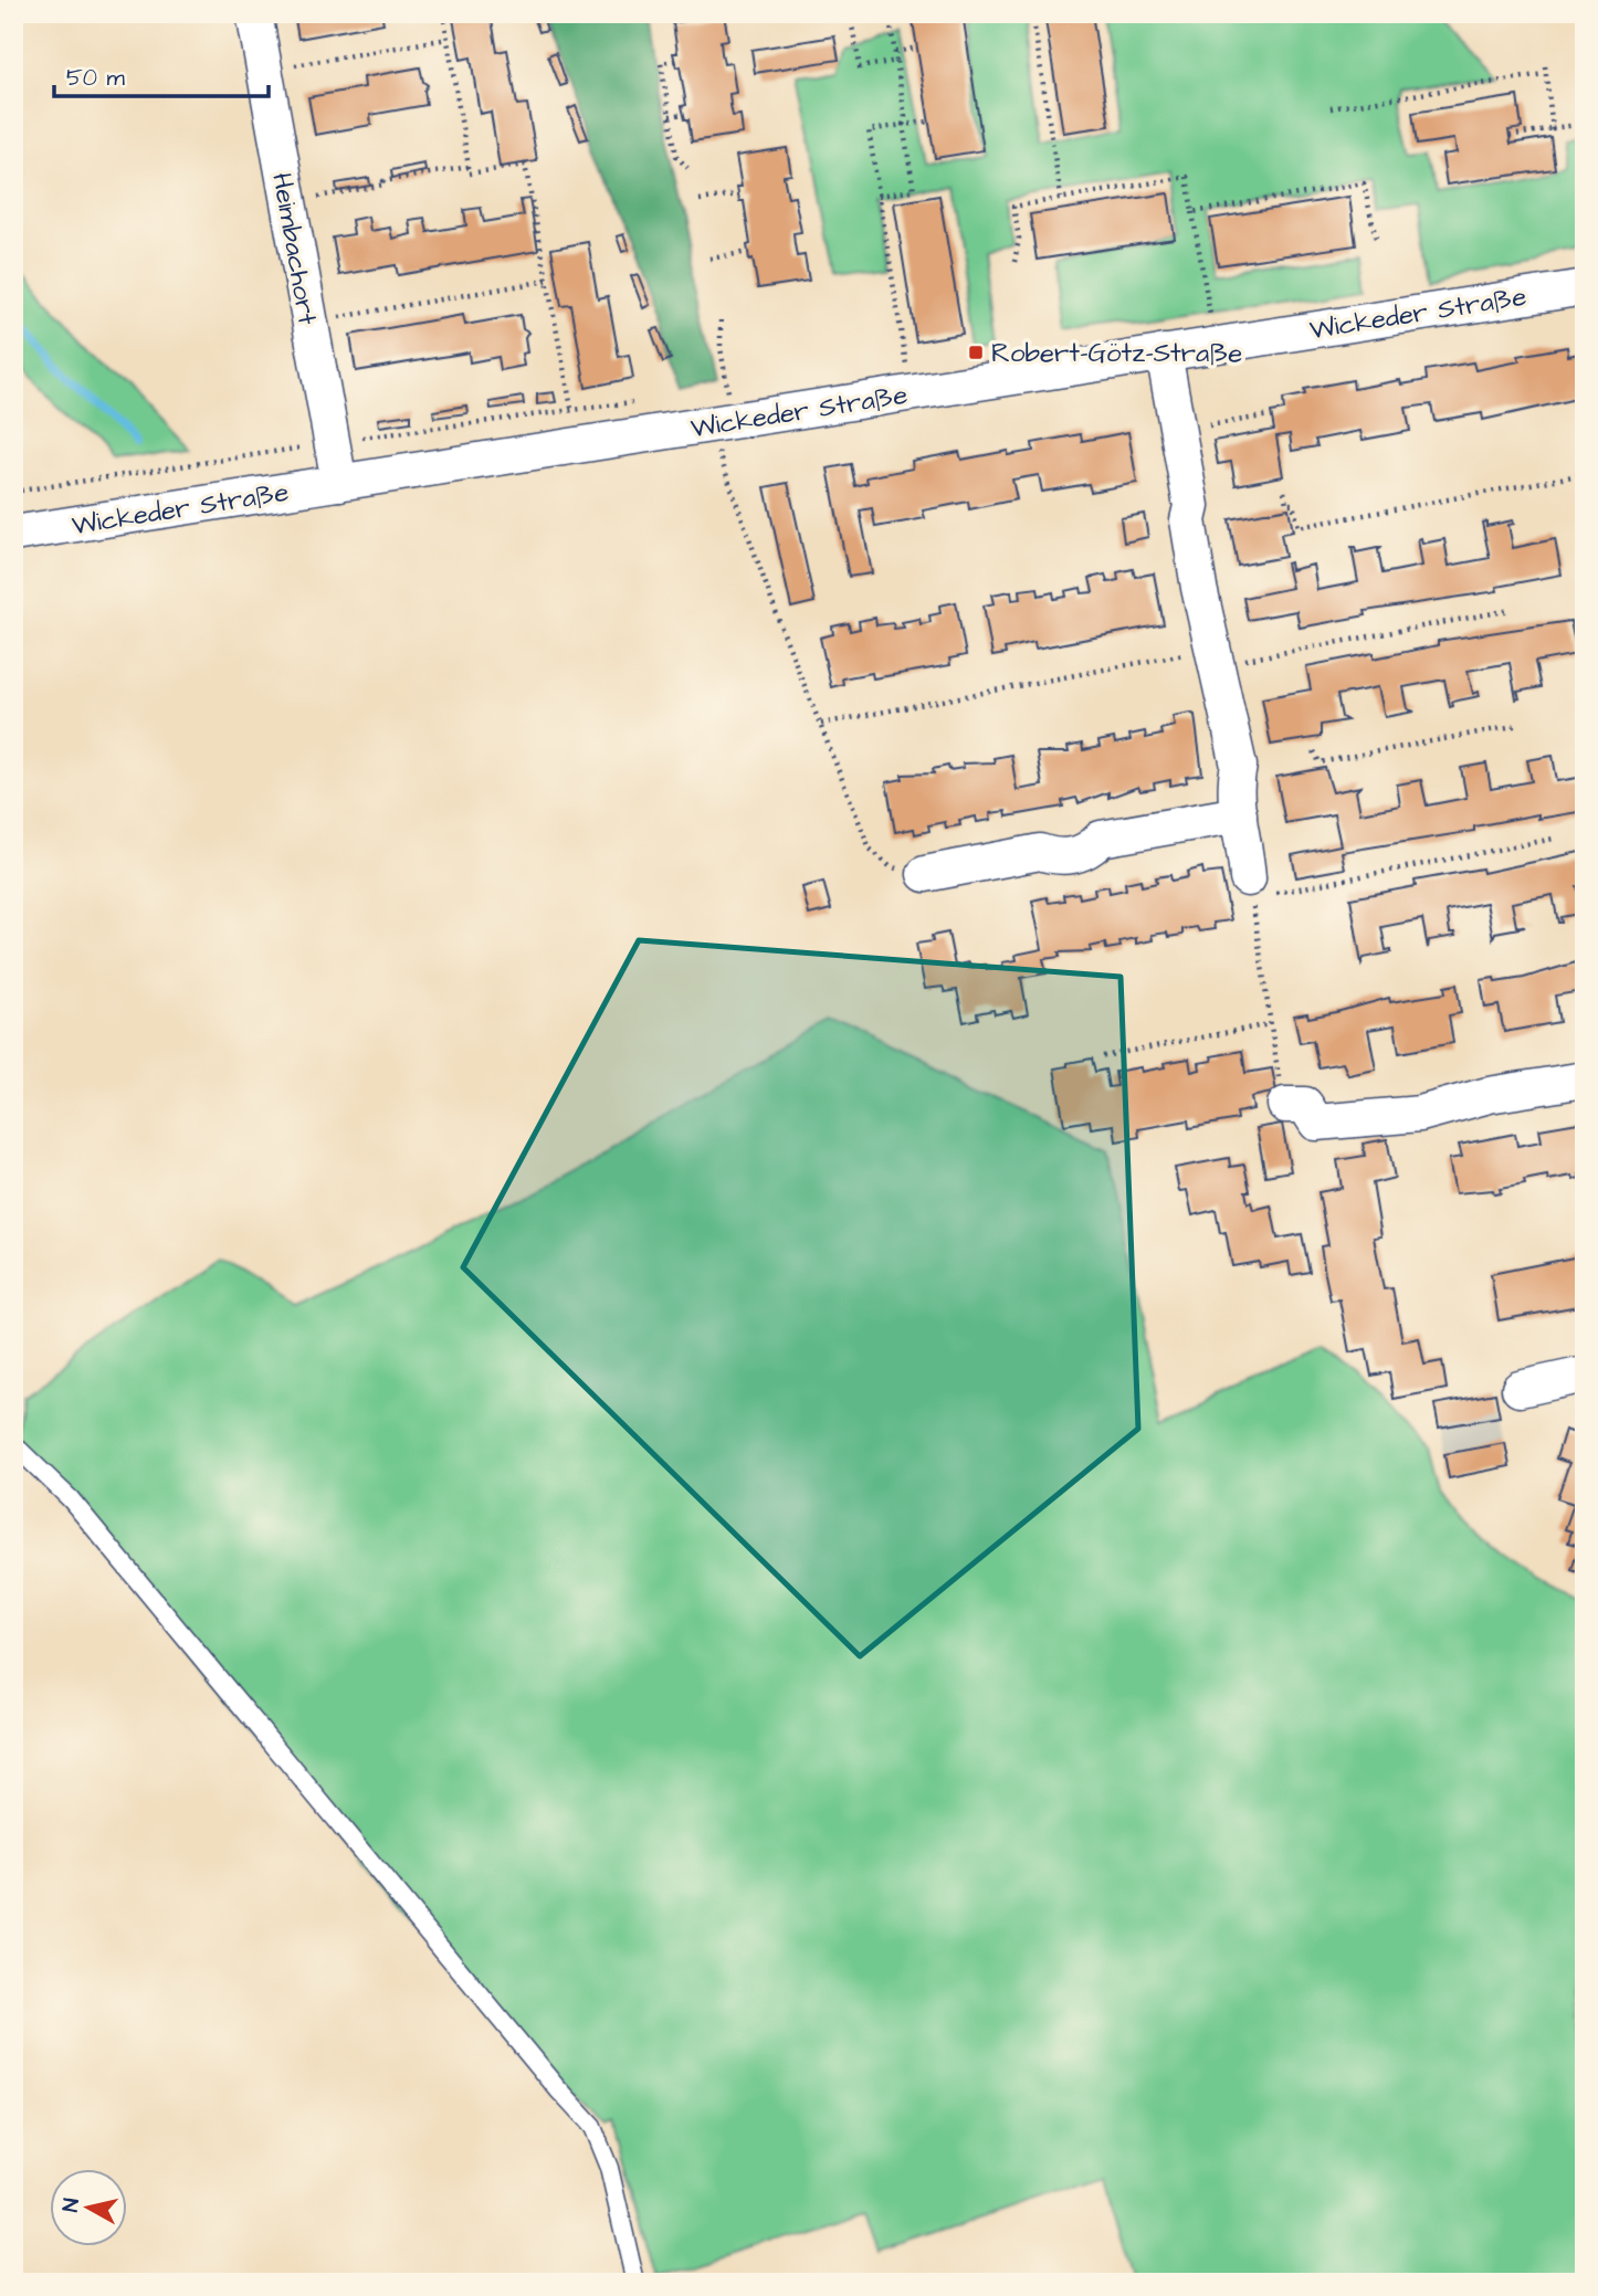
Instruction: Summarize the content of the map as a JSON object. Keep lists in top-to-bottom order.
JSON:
{
  "streets": {
    "street": ["Heimbachort", "Wickeder Straße"]
  },
  "crossings": [
    ["Heimbachort", "Wickeder Straße"]
  ],
  "places": {
    "transit": ["Robert-Götz-Straße"]
  },
  "scale_bar": "50 m",
  "north": "left"
}
